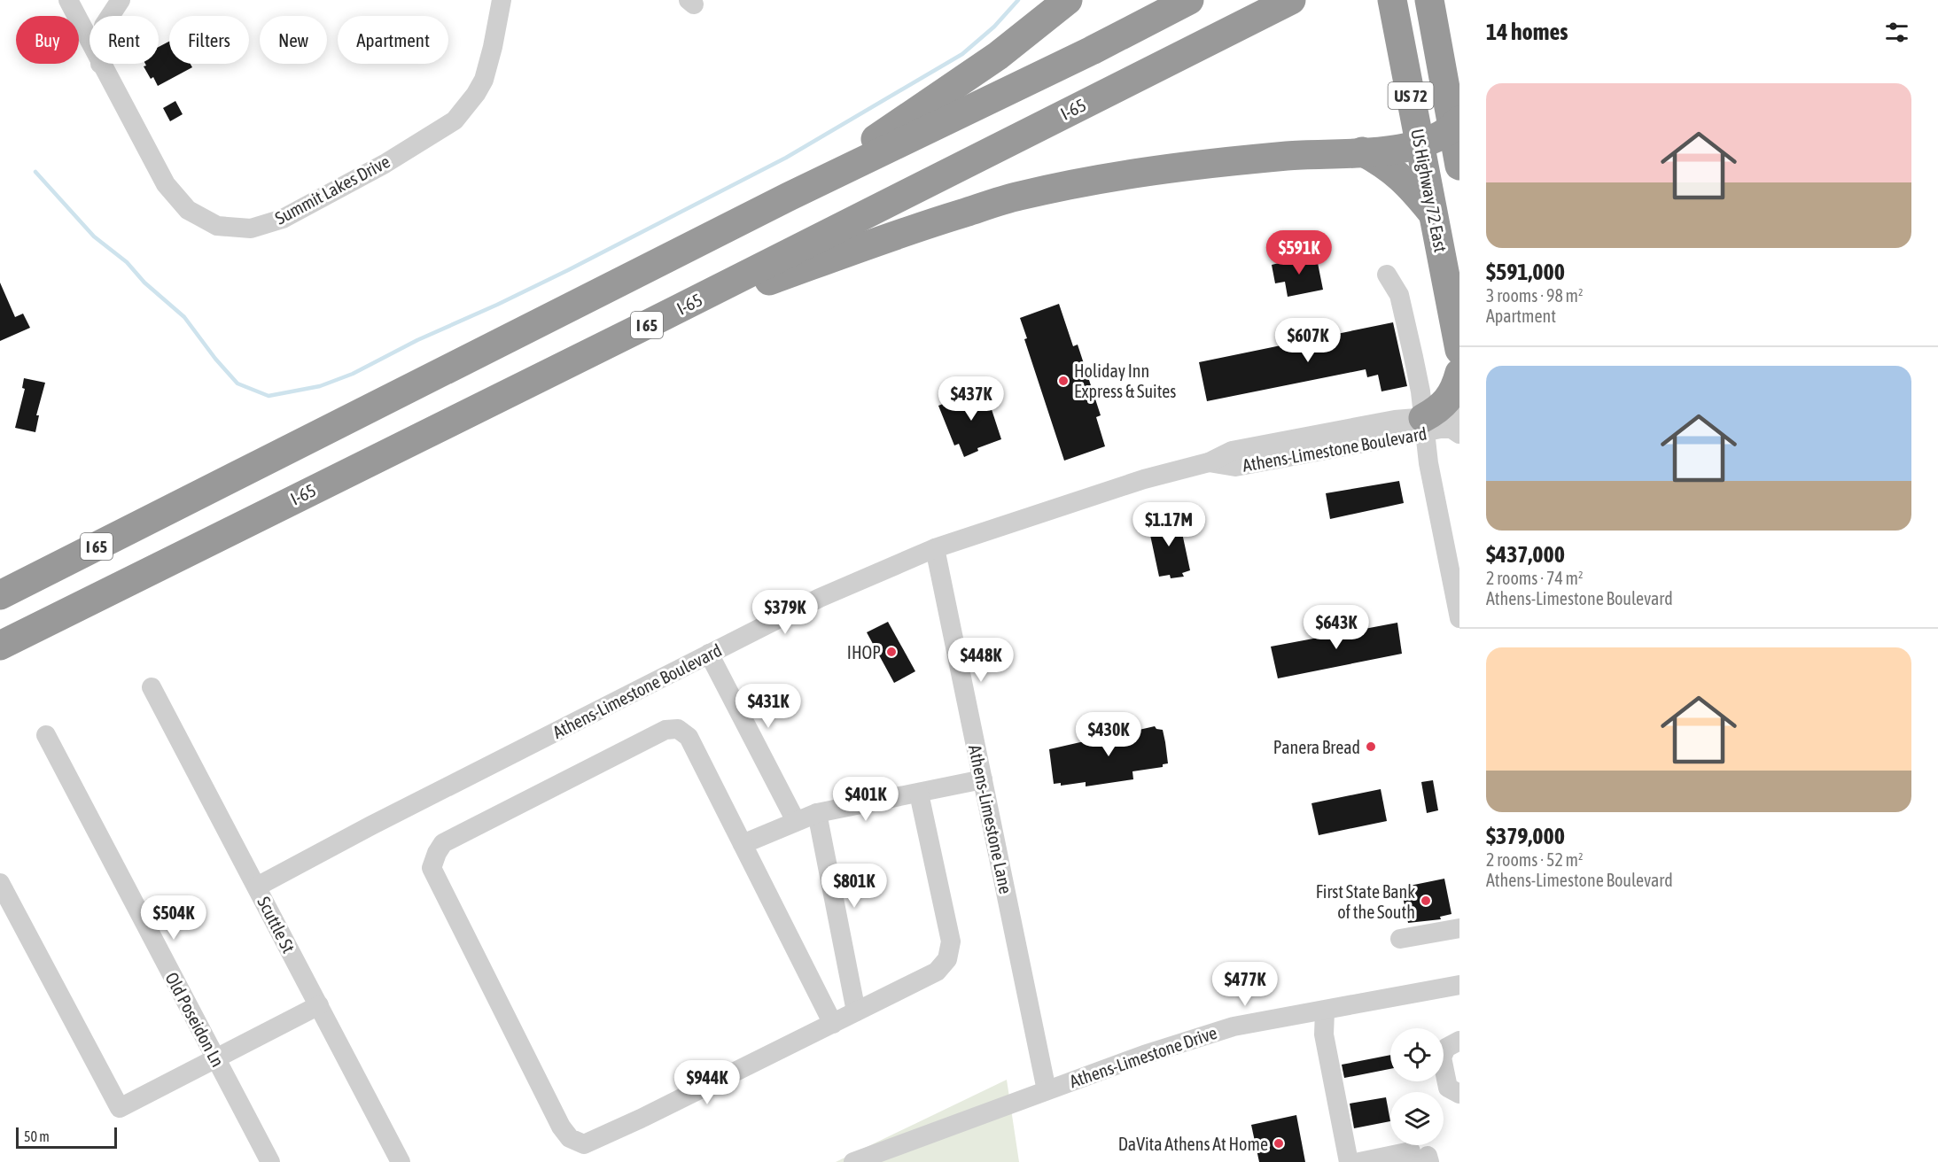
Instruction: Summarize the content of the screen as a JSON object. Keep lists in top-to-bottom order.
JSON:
{
  "streets": {
    "highway": [
      "US 72",
      "I-65",
      "US Highway 72 East",
      "I 65"
    ],
    "street": [
      "Summit Lakes Drive",
      "Athens-Limestone Boulevard",
      "Athens-Limestone Lane",
      "Scuttle St",
      "Old Poseidon Ln",
      "Athens-Limestone Drive"
    ]
  },
  "crossings": [
    ["Athens-Limestone Boulevard", "Athens-Limestone Lane"],
    ["Athens-Limestone Boulevard", "Scuttle St"],
    ["Athens-Limestone Lane", "Athens-Limestone Drive"]
  ],
  "places": [
    "Holiday Inn Express & Suites",
    "IHOP",
    "Panera Bread",
    "First State Bank of the South",
    "DaVita Athens At Home"
  ],
  "scale_bar": "50 m",
  "page": {
    "heading": "14 homes",
    "chip": [
      "Buy",
      "Rent",
      "Filters",
      "New",
      "Apartment"
    ],
    "list": [
      {
        "name": "$591,000",
        "note": "3 rooms · 98 m² · Apartment"
      },
      {
        "name": "$437,000",
        "note": "2 rooms · 74 m² · Athens-Limestone Boulevard"
      },
      {
        "name": "$379,000",
        "note": "2 rooms · 52 m² · Athens-Limestone Boulevard"
      }
    ],
    "price": [
      "$591K",
      "$607K",
      "$437K",
      "$1.17M",
      "$379K",
      "$643K",
      "$448K",
      "$431K",
      "$430K",
      "$401K",
      "$801K",
      "$504K",
      "$477K",
      "$944K"
    ],
    "scale": "50 m"
  }
}
